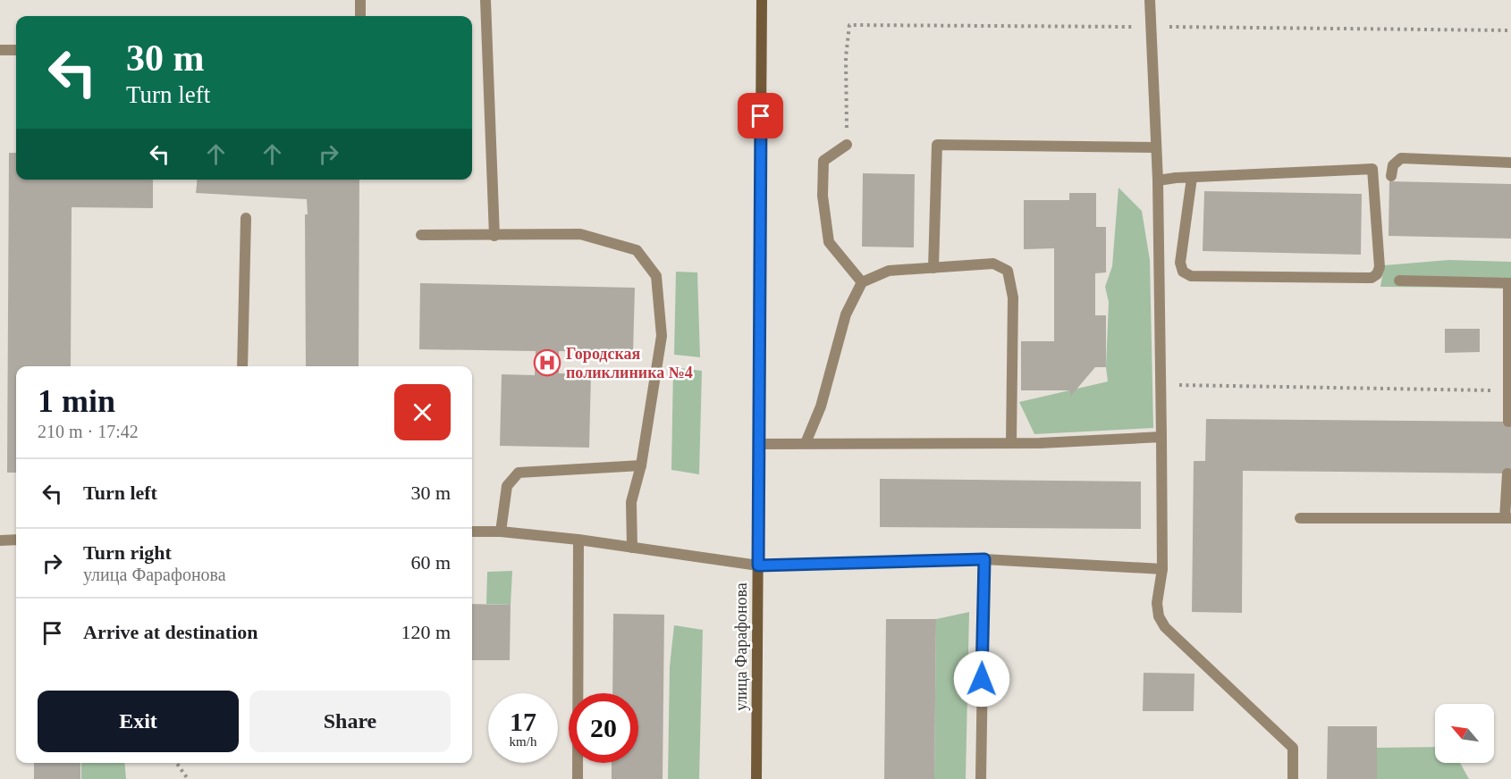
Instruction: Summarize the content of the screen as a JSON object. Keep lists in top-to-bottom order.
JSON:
{
  "streets": {
    "street": ["улица Фарафонова"]
  },
  "places": {
    "hospital": ["Городская поликлиника №4"]
  },
  "north": "top left",
  "page": {
    "turn": ["30 m", "Turn left"],
    "heading": ["1 min", "210 m · 17:42"],
    "list": [
      {
        "name": "Turn left",
        "value": "30 m"
      },
      {
        "name": "Turn right",
        "note": "улица Фарафонова",
        "value": "60 m"
      },
      {
        "name": "Arrive at destination",
        "value": "120 m"
      }
    ],
    "buttons": ["Exit", "Share"],
    "speed": "17 km/h",
    "limit": "20"
  }
}
